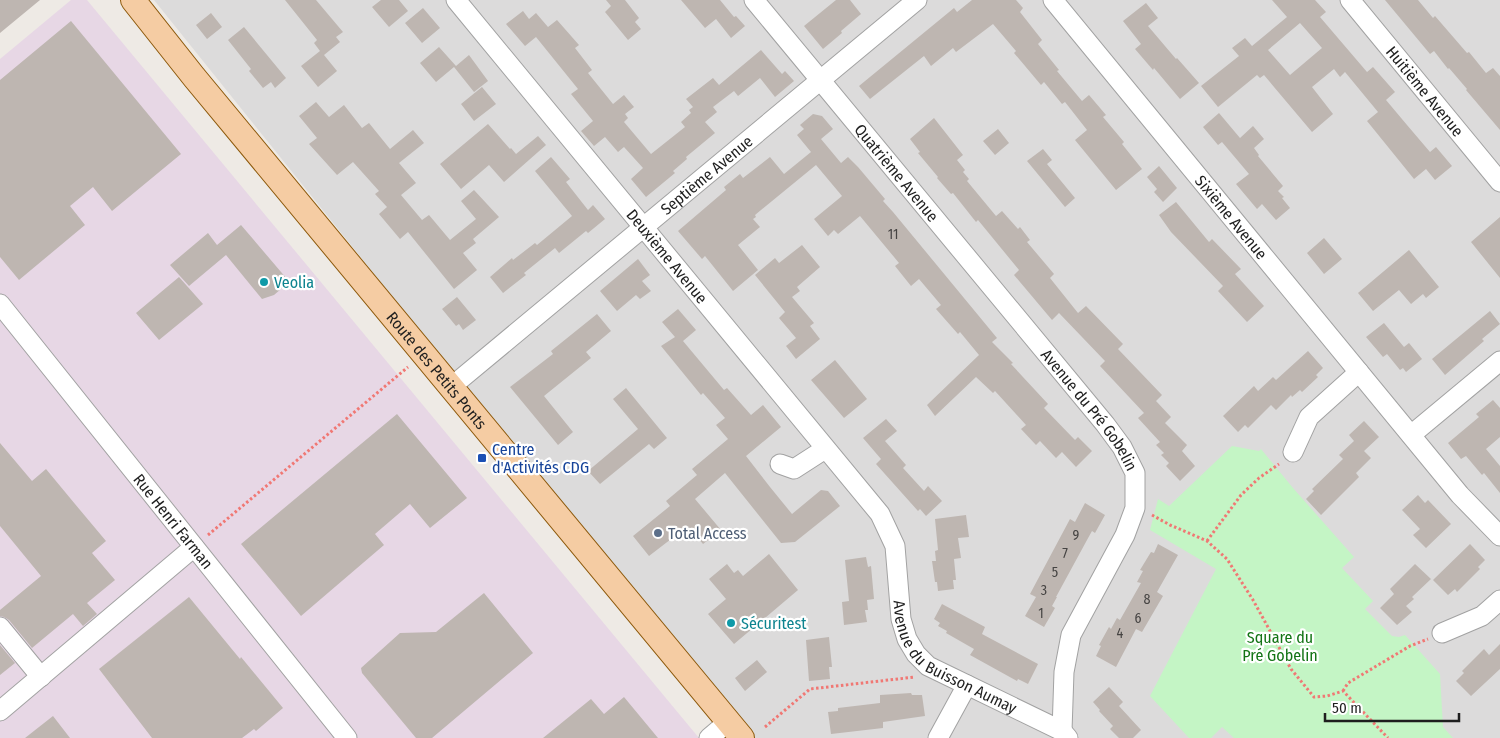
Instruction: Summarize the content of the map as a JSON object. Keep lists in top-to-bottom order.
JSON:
{
  "streets": {
    "main road": ["Route des Petits Ponts"],
    "street": [
      "Huitième Avenue",
      "Quatrième Avenue",
      "Septième Avenue",
      "Sixième Avenue",
      "Deuxième Avenue",
      "Avenue du Pré Gobelin",
      "Rue Henri Farman",
      "Avenue du Buisson Aumay"
    ]
  },
  "crossings": [
    ["Quatrième Avenue", "Septième Avenue"],
    ["Quatrième Avenue", "Avenue du Pré Gobelin"],
    ["Septième Avenue", "Deuxième Avenue"],
    ["Septième Avenue", "Route des Petits Ponts"],
    ["Deuxième Avenue", "Avenue du Buisson Aumay"],
    ["Avenue du Pré Gobelin", "Avenue du Buisson Aumay"]
  ],
  "parks": ["Square du Pré Gobelin"],
  "places": {
    "other": ["Veolia", "Total Access", "Sécuritest"],
    "transit": ["Centre d'Activités CDG"]
  },
  "house_numbers": [
    "11",
    "9",
    "7",
    "5",
    "3",
    "8",
    "1",
    "6",
    "4"
  ],
  "scale_bar": "50 m"
}
